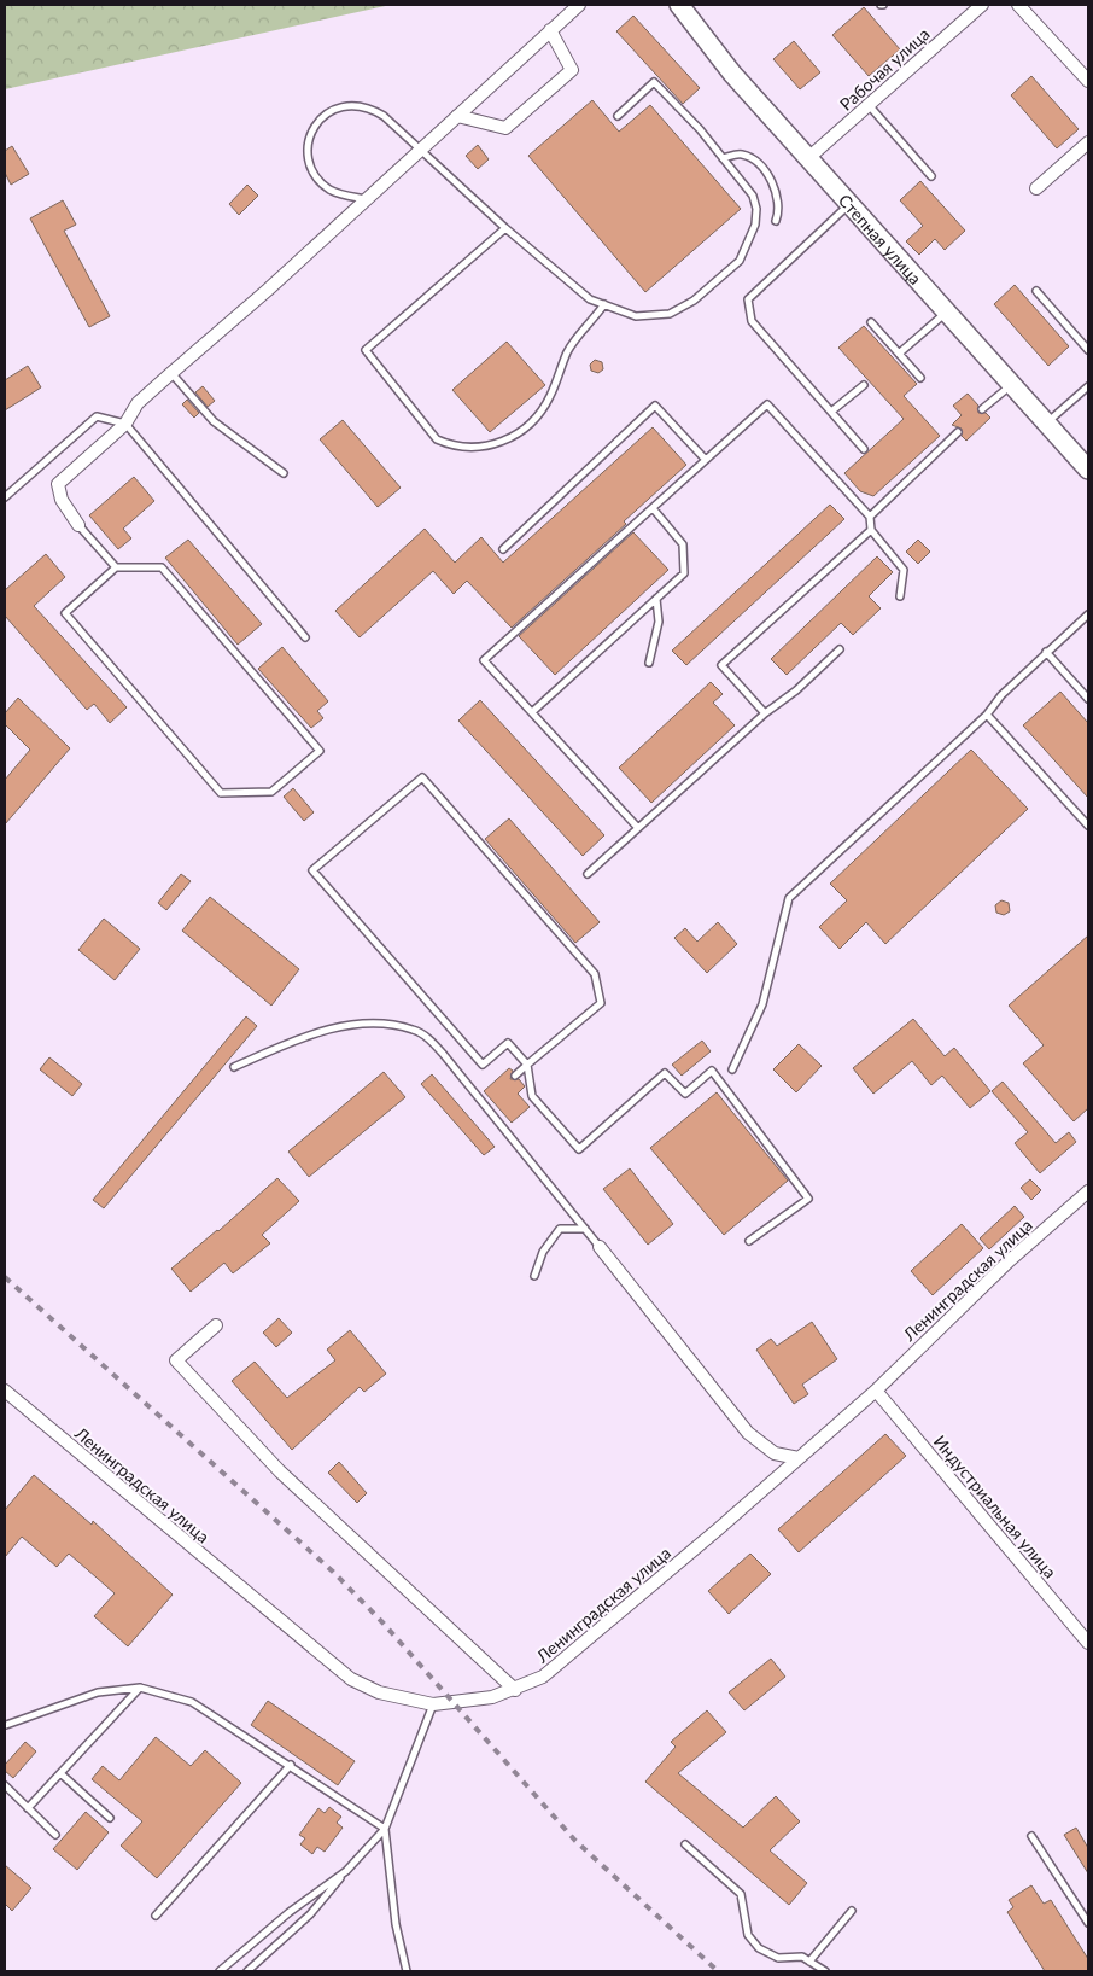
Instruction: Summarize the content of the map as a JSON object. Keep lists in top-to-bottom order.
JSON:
{
  "streets": {
    "street": [
      "Рабочая улица",
      "Степная улица",
      "Ленинградская улица",
      "Индустриальная улица"
    ]
  },
  "crossings": [
    ["Рабочая улица", "Степная улица"],
    ["Ленинградская улица", "Индустриальная улица"]
  ]
}
